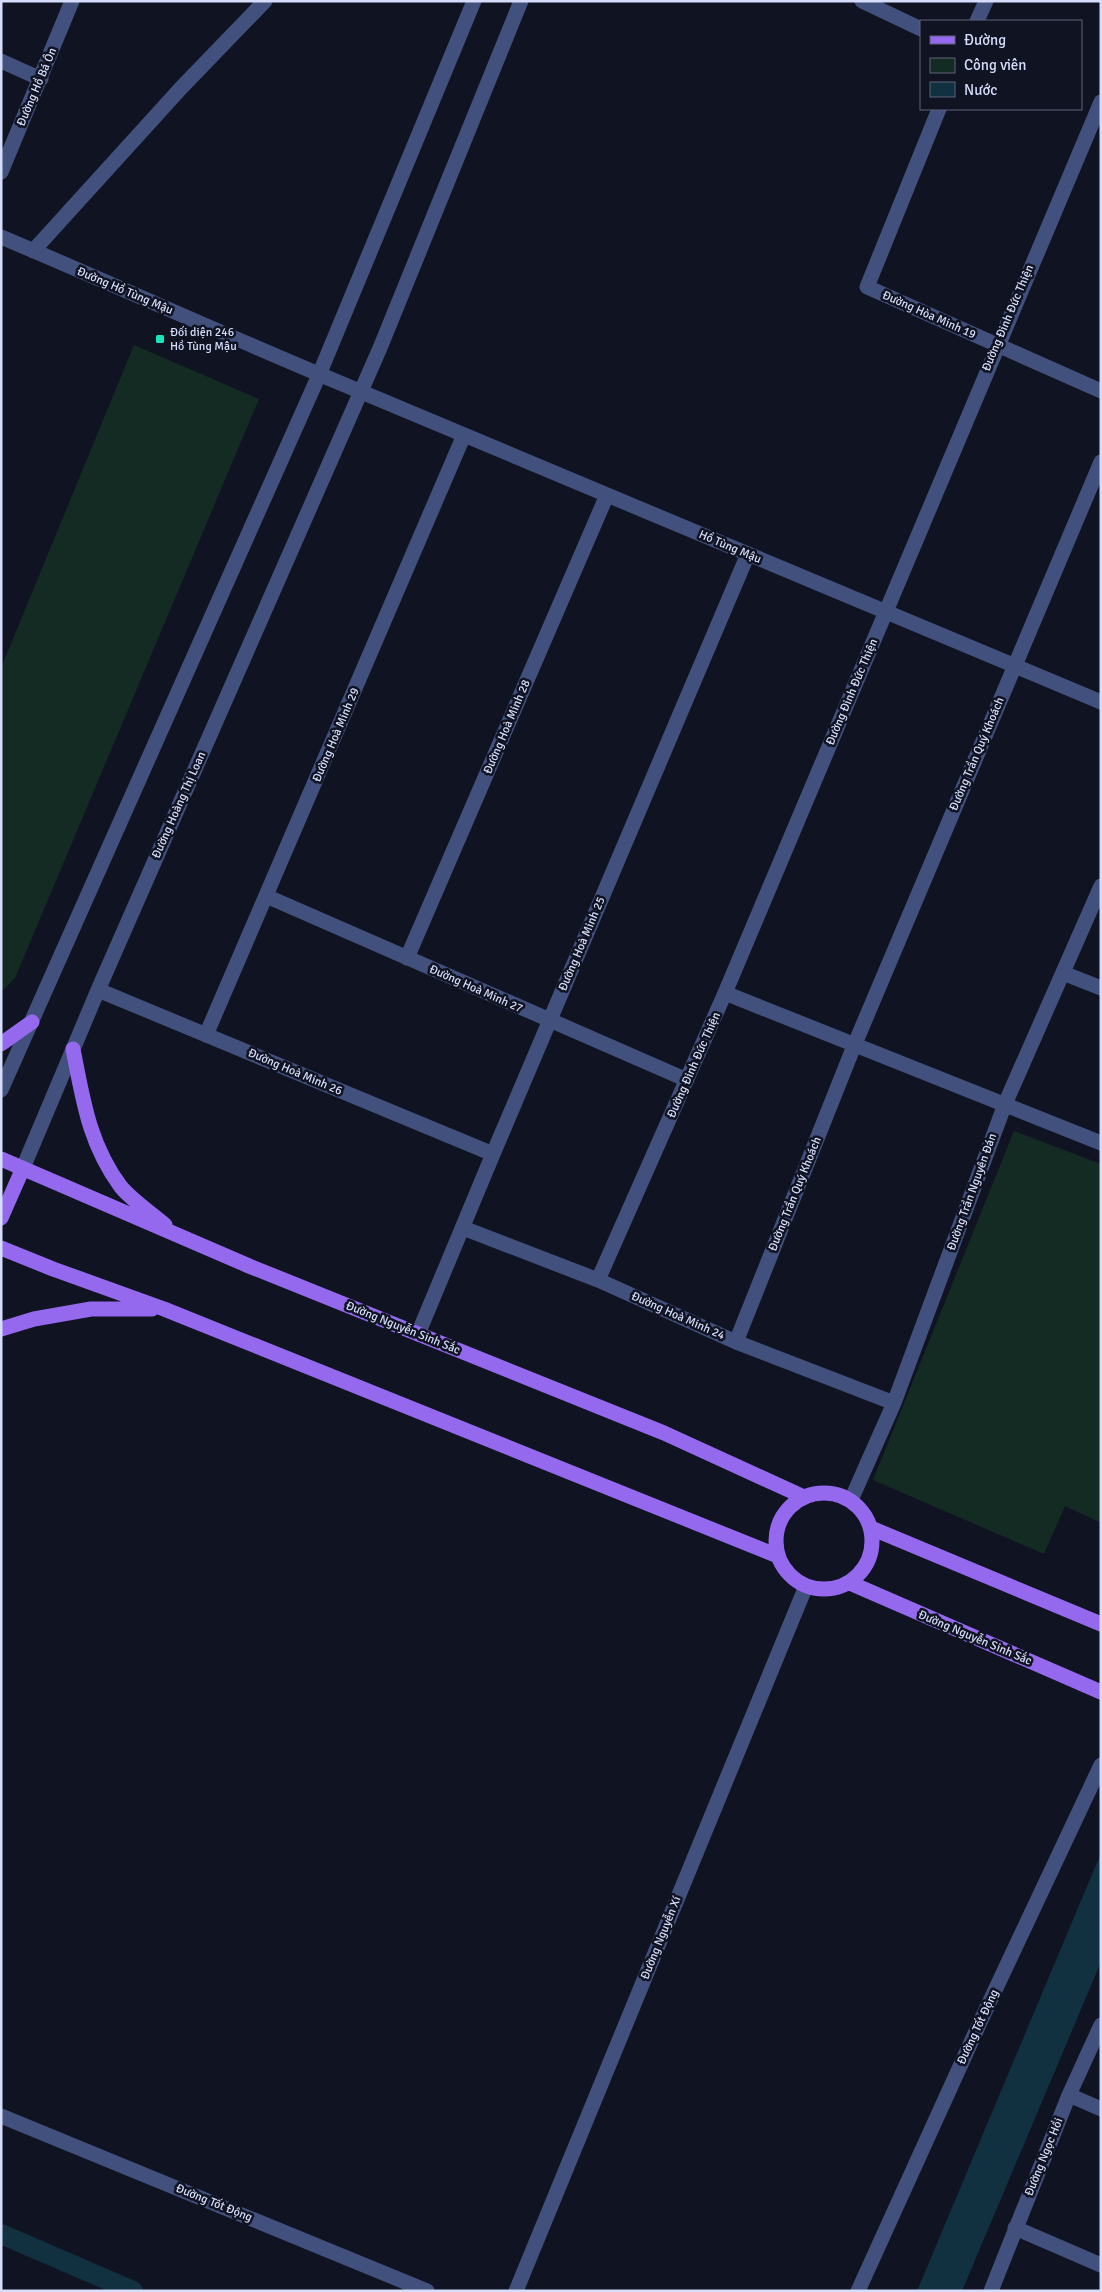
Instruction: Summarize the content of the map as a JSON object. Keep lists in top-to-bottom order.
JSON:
{
  "streets": {
    "main road": ["Đường Hoàng Thị Loan", "Đường Nguyễn Sinh Sắc"],
    "street": [
      "Đường Hồ Bá Ôn",
      "Đường Hồ Tùng Mậu",
      "Đường Hòa Minh 19",
      "Đường Đinh Đức Thiện",
      "Hồ Tùng Mậu",
      "Đường Hoà Minh 28",
      "Đường Hoà Minh 29",
      "Đường Trần Quý Khoách",
      "Đường Hoà Minh 25",
      "Đường Hoà Minh 27",
      "Đường Hoà Minh 26",
      "Đường Trần Nguyên Đán",
      "Đường Hoà Minh 24",
      "Đường Nguyễn Xí",
      "Đường Tốt Động",
      "Đường Ngọc Hồi"
    ]
  },
  "crossings": [
    ["Đường Hồ Tùng Mậu", "Hồ Tùng Mậu"],
    ["Đường Hồ Tùng Mậu", "Đường Hoàng Thị Loan"],
    ["Đường Hòa Minh 19", "Đường Đinh Đức Thiện"],
    ["Đường Đinh Đức Thiện", "Hồ Tùng Mậu"],
    ["Đường Đinh Đức Thiện", "Đường Hoà Minh 27"],
    ["Đường Đinh Đức Thiện", "Đường Hoà Minh 24"],
    ["Hồ Tùng Mậu", "Đường Hoà Minh 28"],
    ["Hồ Tùng Mậu", "Đường Hoà Minh 29"],
    ["Hồ Tùng Mậu", "Đường Trần Quý Khoách"],
    ["Hồ Tùng Mậu", "Đường Hoàng Thị Loan"],
    ["Hồ Tùng Mậu", "Đường Hoà Minh 25"],
    ["Đường Hoà Minh 28", "Đường Hoà Minh 27"],
    ["Đường Hoà Minh 29", "Đường Hoà Minh 27"],
    ["Đường Hoà Minh 29", "Đường Hoà Minh 26"],
    ["Đường Trần Quý Khoách", "Đường Hoà Minh 24"],
    ["Đường Hoàng Thị Loan", "Đường Hoà Minh 26"],
    ["Đường Hoàng Thị Loan", "Đường Nguyễn Sinh Sắc"],
    ["Đường Hoà Minh 25", "Đường Hoà Minh 27"],
    ["Đường Hoà Minh 25", "Đường Hoà Minh 26"],
    ["Đường Hoà Minh 25", "Đường Hoà Minh 24"],
    ["Đường Hoà Minh 25", "Đường Nguyễn Sinh Sắc"],
    ["Đường Trần Nguyên Đán", "Đường Hoà Minh 24"],
    ["Đường Trần Nguyên Đán", "Đường Nguyễn Sinh Sắc"],
    ["Đường Trần Nguyên Đán", "Đường Nguyễn Xí"],
    ["Đường Nguyễn Sinh Sắc", "Đường Nguyễn Xí"]
  ],
  "places": {
    "transit": ["Đối diện 246 Hồ Tùng Mậu"]
  },
  "legend": ["Đường", "Công viên", "Nước"]
}
